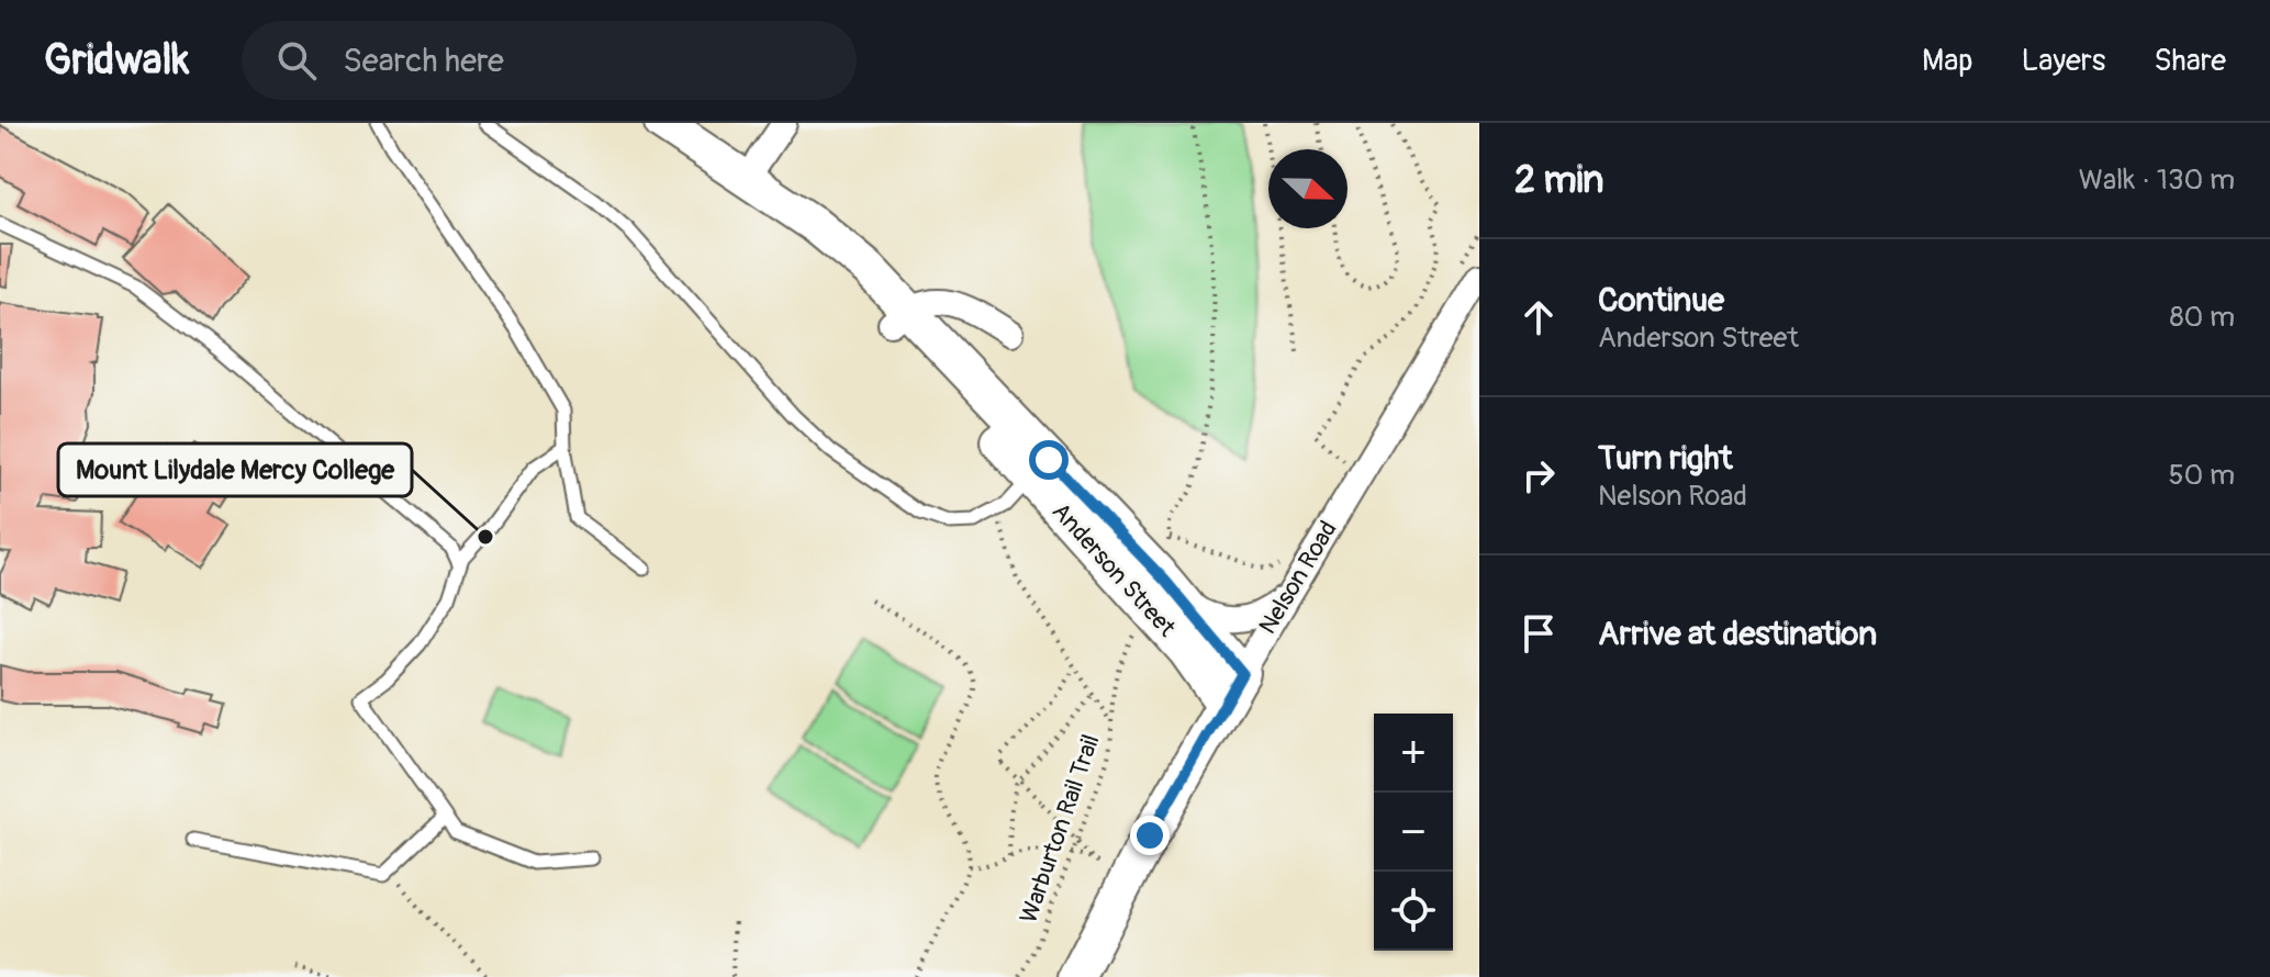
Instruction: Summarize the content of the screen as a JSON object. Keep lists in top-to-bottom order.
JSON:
{
  "streets": {
    "main road": ["Anderson Street", "Nelson Road"],
    "path": ["Warburton Rail Trail"]
  },
  "crossings": [
    ["Anderson Street", "Nelson Road"]
  ],
  "places": ["Mount Lilydale Mercy College"],
  "north": "right",
  "page": {
    "header": "Gridwalk",
    "search": "Search here",
    "nav": ["Map", "Layers", "Share"],
    "heading": ["2 min", "Walk · 130 m"],
    "list": [
      ["Continue", "Anderson Street", "80 m"],
      ["Turn right", "Nelson Road", "50 m"],
      "Arrive at destination"
    ],
    "map_buttons": ["+", "−"]
  }
}
